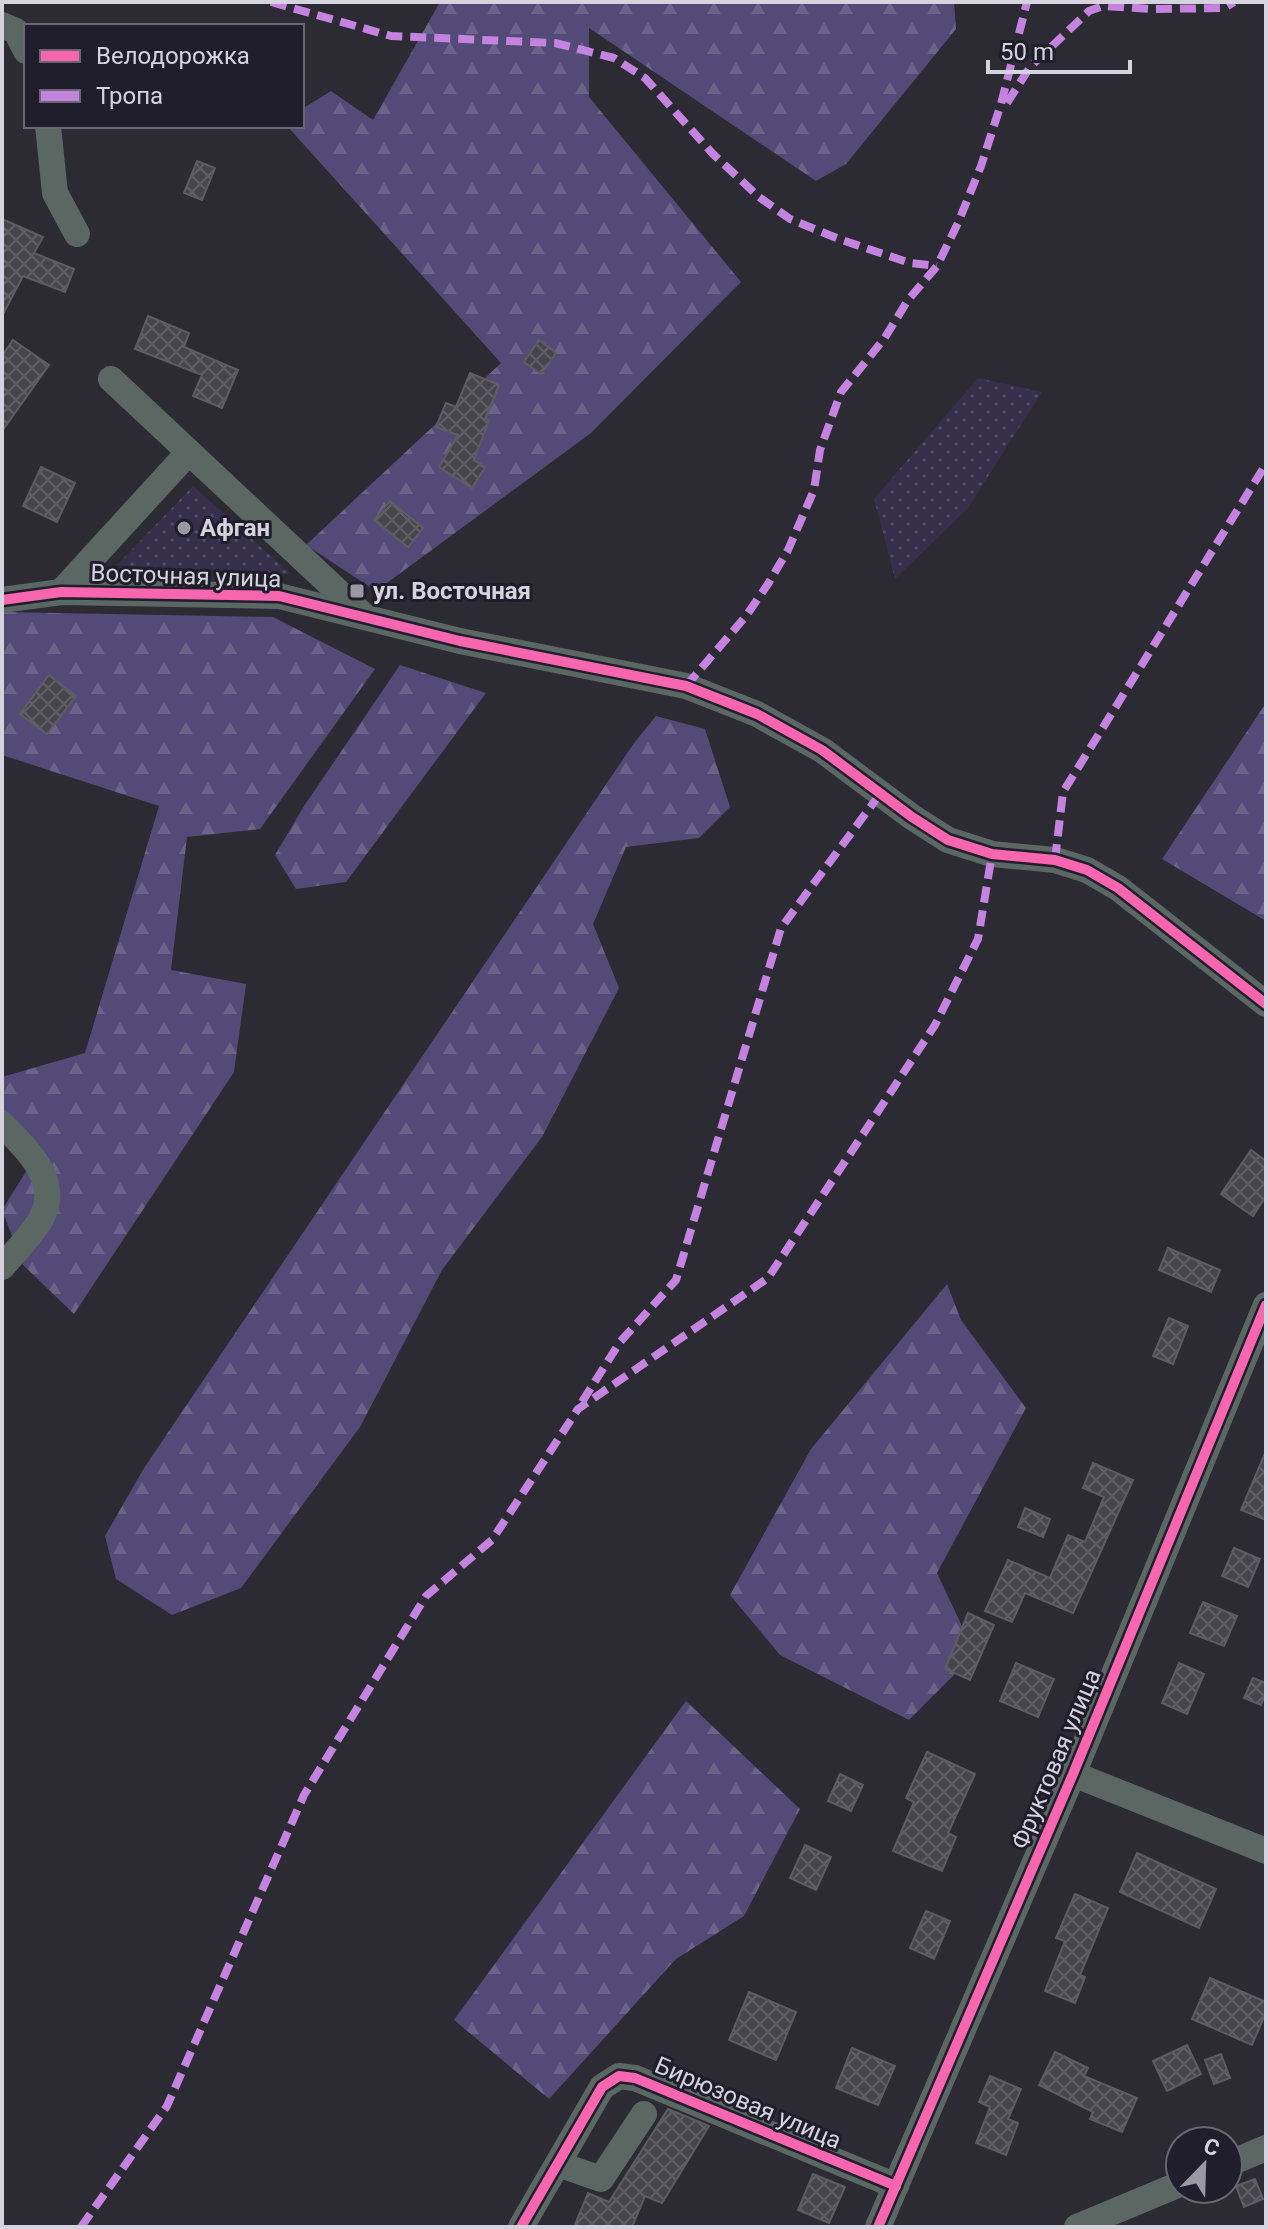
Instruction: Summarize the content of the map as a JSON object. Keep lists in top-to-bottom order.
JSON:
{
  "streets": {
    "street": ["Восточная улица", "Фруктовая улица", "Бирюзовая улица"]
  },
  "crossings": [
    ["Фруктовая улица", "Бирюзовая улица"]
  ],
  "places": {
    "other": ["Афган"],
    "transit": ["ул. Восточная"]
  },
  "legend": ["Велодорожка", "Тропа"],
  "scale_bar": "50 m",
  "north": "top right"
}
